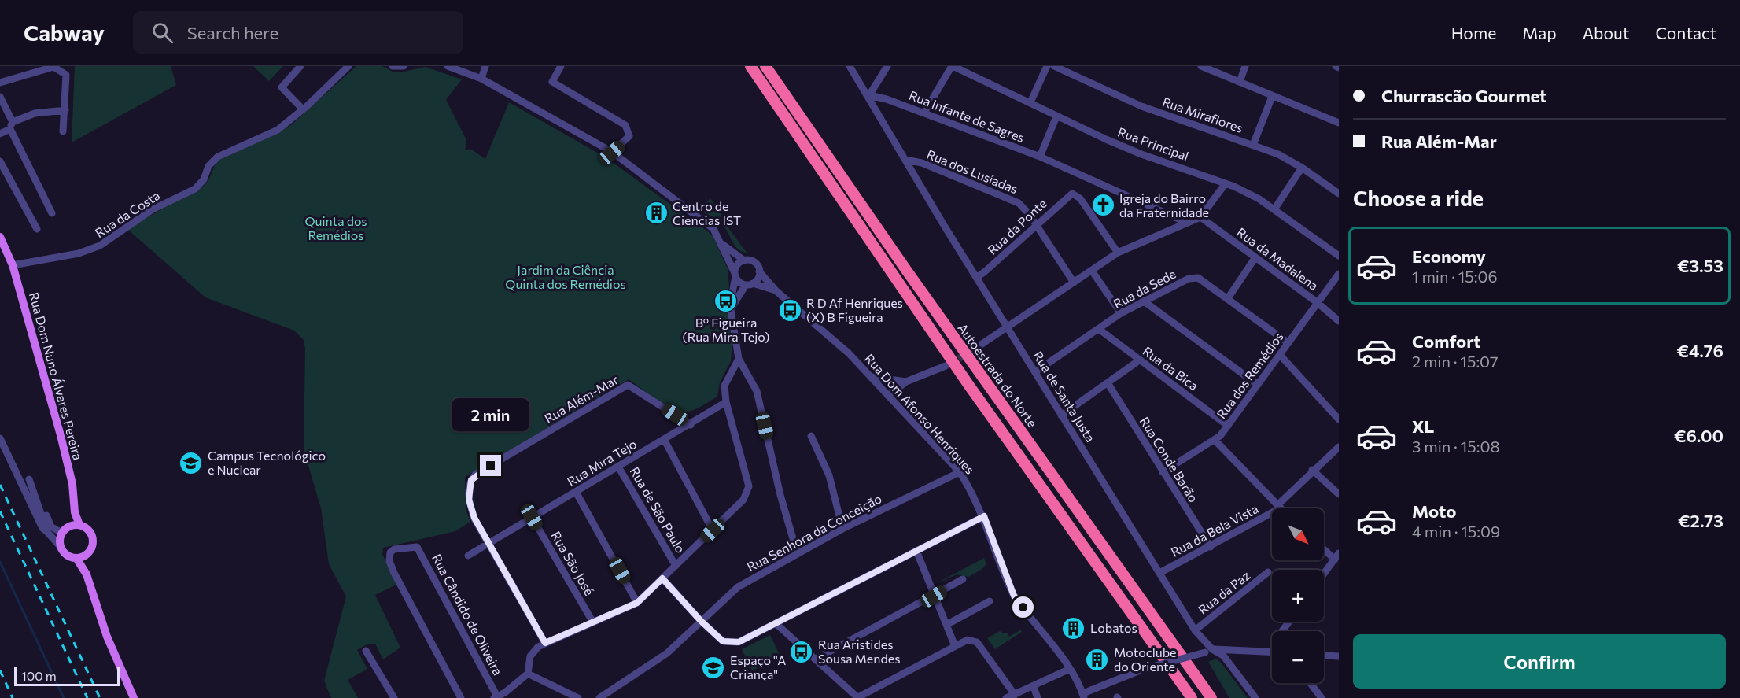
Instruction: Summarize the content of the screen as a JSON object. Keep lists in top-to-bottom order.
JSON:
{
  "streets": {
    "highway": ["Autoestrada do Norte"],
    "main road": ["Rua Dom Nuno Álvares Pereira"],
    "street": [
      "Rua Miraflores",
      "Rua Infante de Sagres",
      "Rua Principal",
      "Rua dos Lusíadas",
      "Rua da Costa",
      "Rua da Ponte",
      "Rua da Madalena",
      "Rua da Sede",
      "Rua da Bica",
      "Rua dos Remédios",
      "Rua de Santa Justa",
      "Rua Além-Mar",
      "Rua Dom Afonso Henriques",
      "Rua Conde Barão",
      "Rua Mira Tejo",
      "Rua de São Paulo",
      "Rua da Bela Vista",
      "Rua Senhora da Conceição",
      "Rua São José",
      "Rua da Paz",
      "Rua Cândido de Oliveira"
    ]
  },
  "crossings": [
    ["Rua Infante de Sagres", "Rua de Santa Justa"],
    ["Rua dos Lusíadas", "Rua da Ponte"],
    ["Rua dos Lusíadas", "Rua de Santa Justa"],
    ["Rua da Costa", "Rua Dom Nuno Álvares Pereira"],
    ["Rua da Ponte", "Rua de Santa Justa"],
    ["Rua da Madalena", "Rua dos Remédios"],
    ["Rua da Sede", "Rua da Bica"],
    ["Rua da Sede", "Rua dos Remédios"],
    ["Rua da Sede", "Rua de Santa Justa"],
    ["Rua da Bica", "Rua dos Remédios"],
    ["Rua dos Remédios", "Rua Conde Barão"],
    ["Rua de Santa Justa", "Rua da Bela Vista"],
    ["Rua de Santa Justa", "Rua da Paz"],
    ["Rua Além-Mar", "Rua Mira Tejo"],
    ["Rua Dom Afonso Henriques", "Rua Senhora da Conceição"],
    ["Rua Conde Barão", "Rua da Bela Vista"],
    ["Rua Mira Tejo", "Rua de São Paulo"],
    ["Rua Mira Tejo", "Rua São José"]
  ],
  "parks": ["Quinta dos Remédios", "Jardim da Ciência Quinta dos Remédios"],
  "places": {
    "church": ["Igreja do Bairro da Fraternidade"],
    "building": ["Centro de Ciencias IST", "Lobatos", "Motoclube do Oriente"],
    "bus stop": ["Bº Figueira (Rua Mira Tejo)", "R D Af Henriques (X) B Figueira", "Rua Aristides Sousa Mendes"],
    "school or university": ["Campus Tecnológico e Nuclear", "Espaço \"A Criança\""]
  },
  "scale_bar": "100 m",
  "north": "bottom right",
  "page": {
    "header": "Cabway",
    "search": "Search here",
    "nav": [
      "Home",
      "Map",
      "About",
      "Contact"
    ],
    "banner": ["Churrascão Gourmet", "Rua Além-Mar"],
    "heading": "Choose a ride",
    "list": [
      {
        "name": "Economy",
        "note": "1 min · 15:06",
        "value": "€3.53"
      },
      {
        "name": "Comfort",
        "note": "2 min · 15:07",
        "value": "€4.76"
      },
      {
        "name": "XL",
        "note": "3 min · 15:08",
        "value": "€6.00"
      },
      {
        "name": "Moto",
        "note": "4 min · 15:09",
        "value": "€2.73"
      }
    ],
    "bubble": "2 min",
    "map_buttons": ["+", "−"],
    "buttons": "Confirm",
    "scale": "100 m"
  }
}
